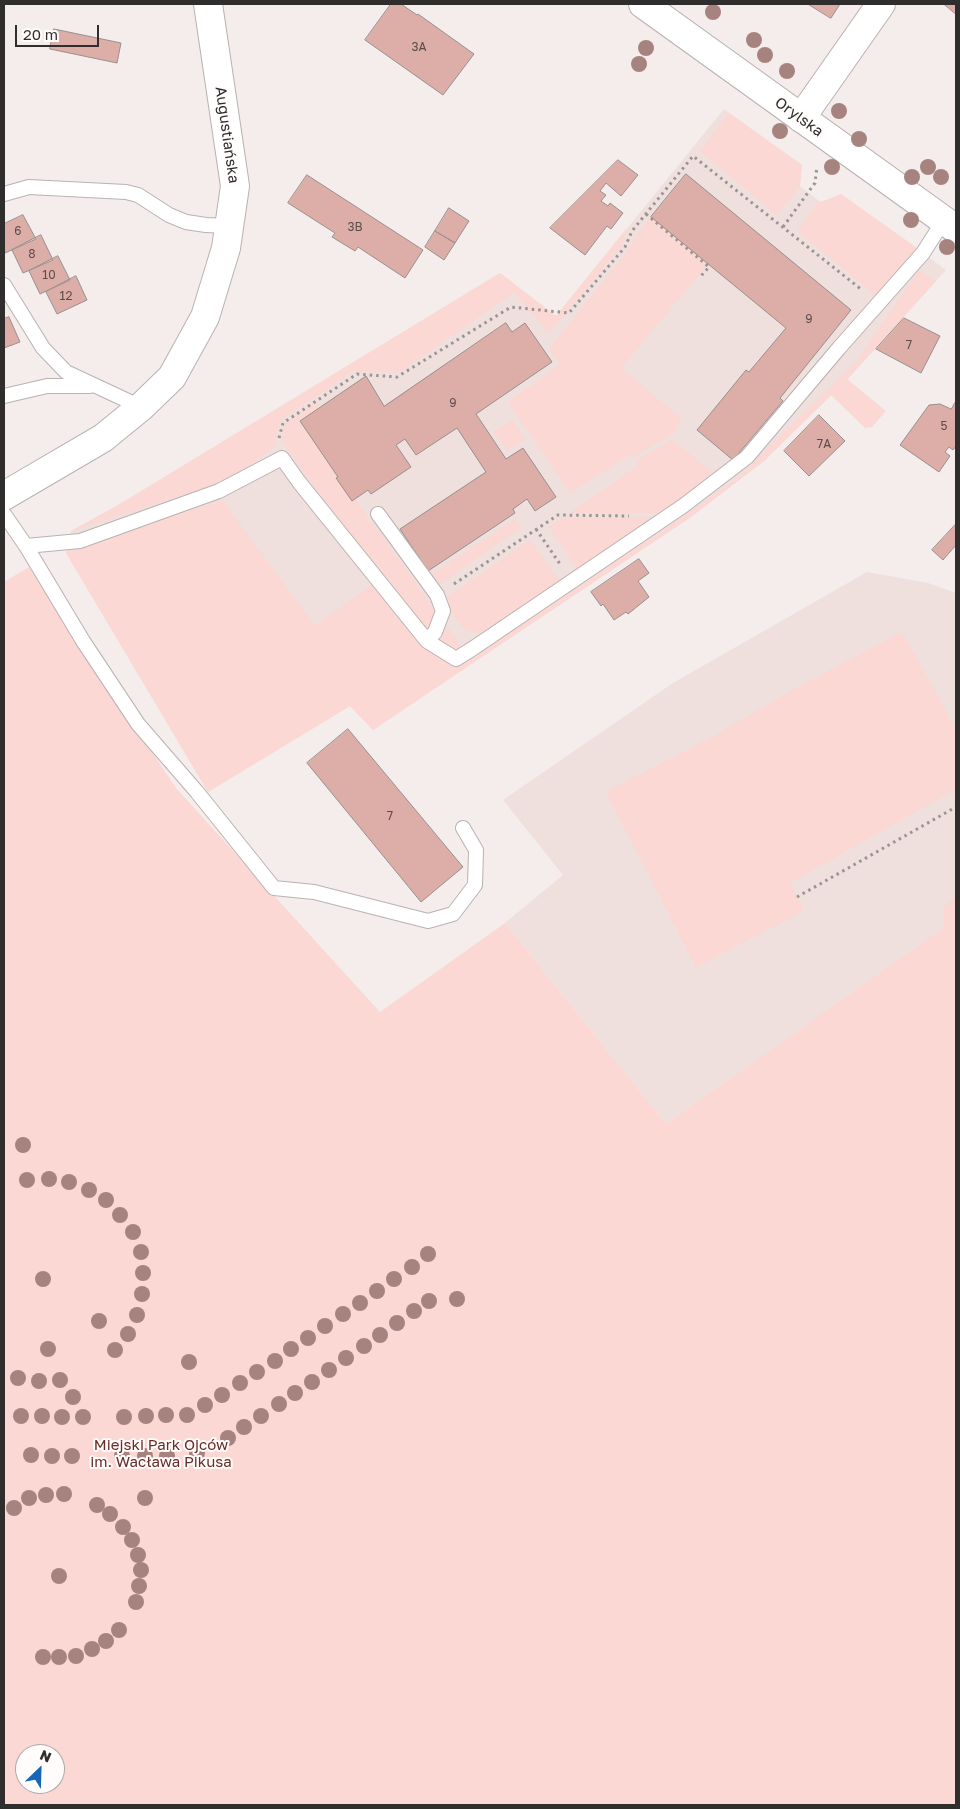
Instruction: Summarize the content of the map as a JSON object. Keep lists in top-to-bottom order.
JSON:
{
  "streets": {
    "street": ["Orylska", "Augustiańska"]
  },
  "parks": ["Miejski Park Ojców im. Wacława Pikusa"],
  "house_numbers": [
    "3A",
    "3B",
    "6",
    "8",
    "10",
    "12",
    "9",
    "7",
    "9",
    "5",
    "7A",
    "7"
  ],
  "scale_bar": "20 m",
  "north": "top right"
}
